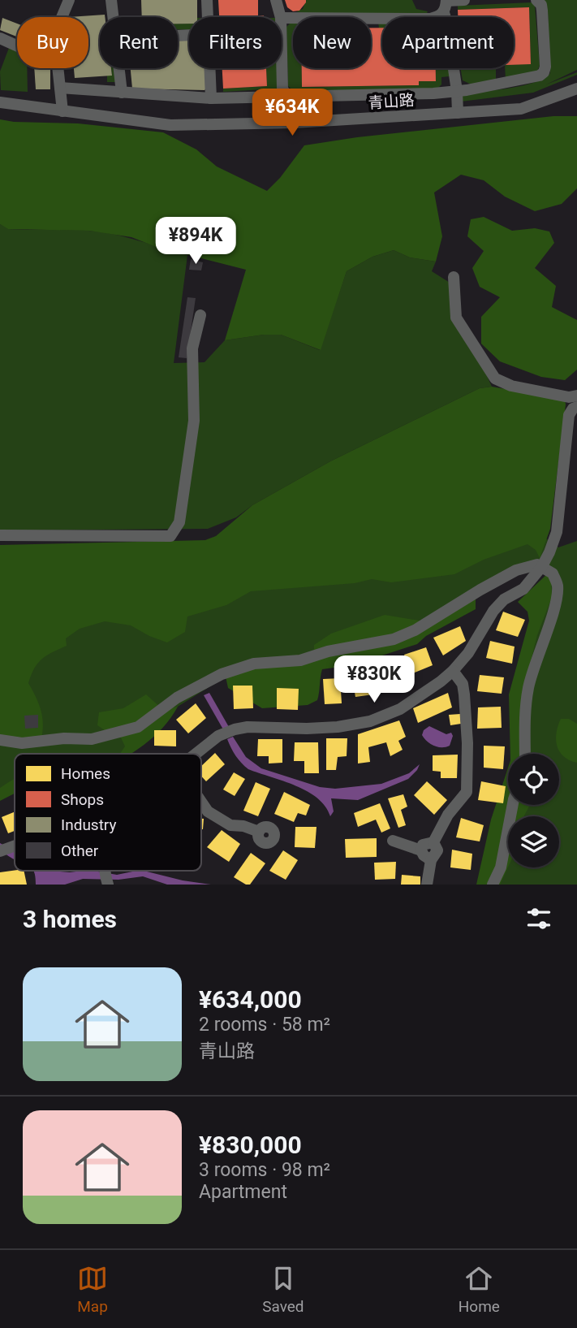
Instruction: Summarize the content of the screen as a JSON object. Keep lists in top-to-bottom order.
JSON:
{
  "streets": {
    "street": ["青山路"]
  },
  "legend": [
    "Homes",
    "Shops",
    "Industry",
    "Other"
  ],
  "page": {
    "chip": [
      "Buy",
      "Rent",
      "Filters",
      "New",
      "Apartment"
    ],
    "price": ["¥634K", "¥894K", "¥830K"],
    "heading": "3 homes",
    "list": [
      {
        "name": "¥634,000",
        "note": "2 rooms · 58 m² · 青山路"
      },
      {
        "name": "¥830,000",
        "note": "3 rooms · 98 m² · Apartment"
      }
    ],
    "tabs": ["Map", "Saved", "Home"]
  }
}
